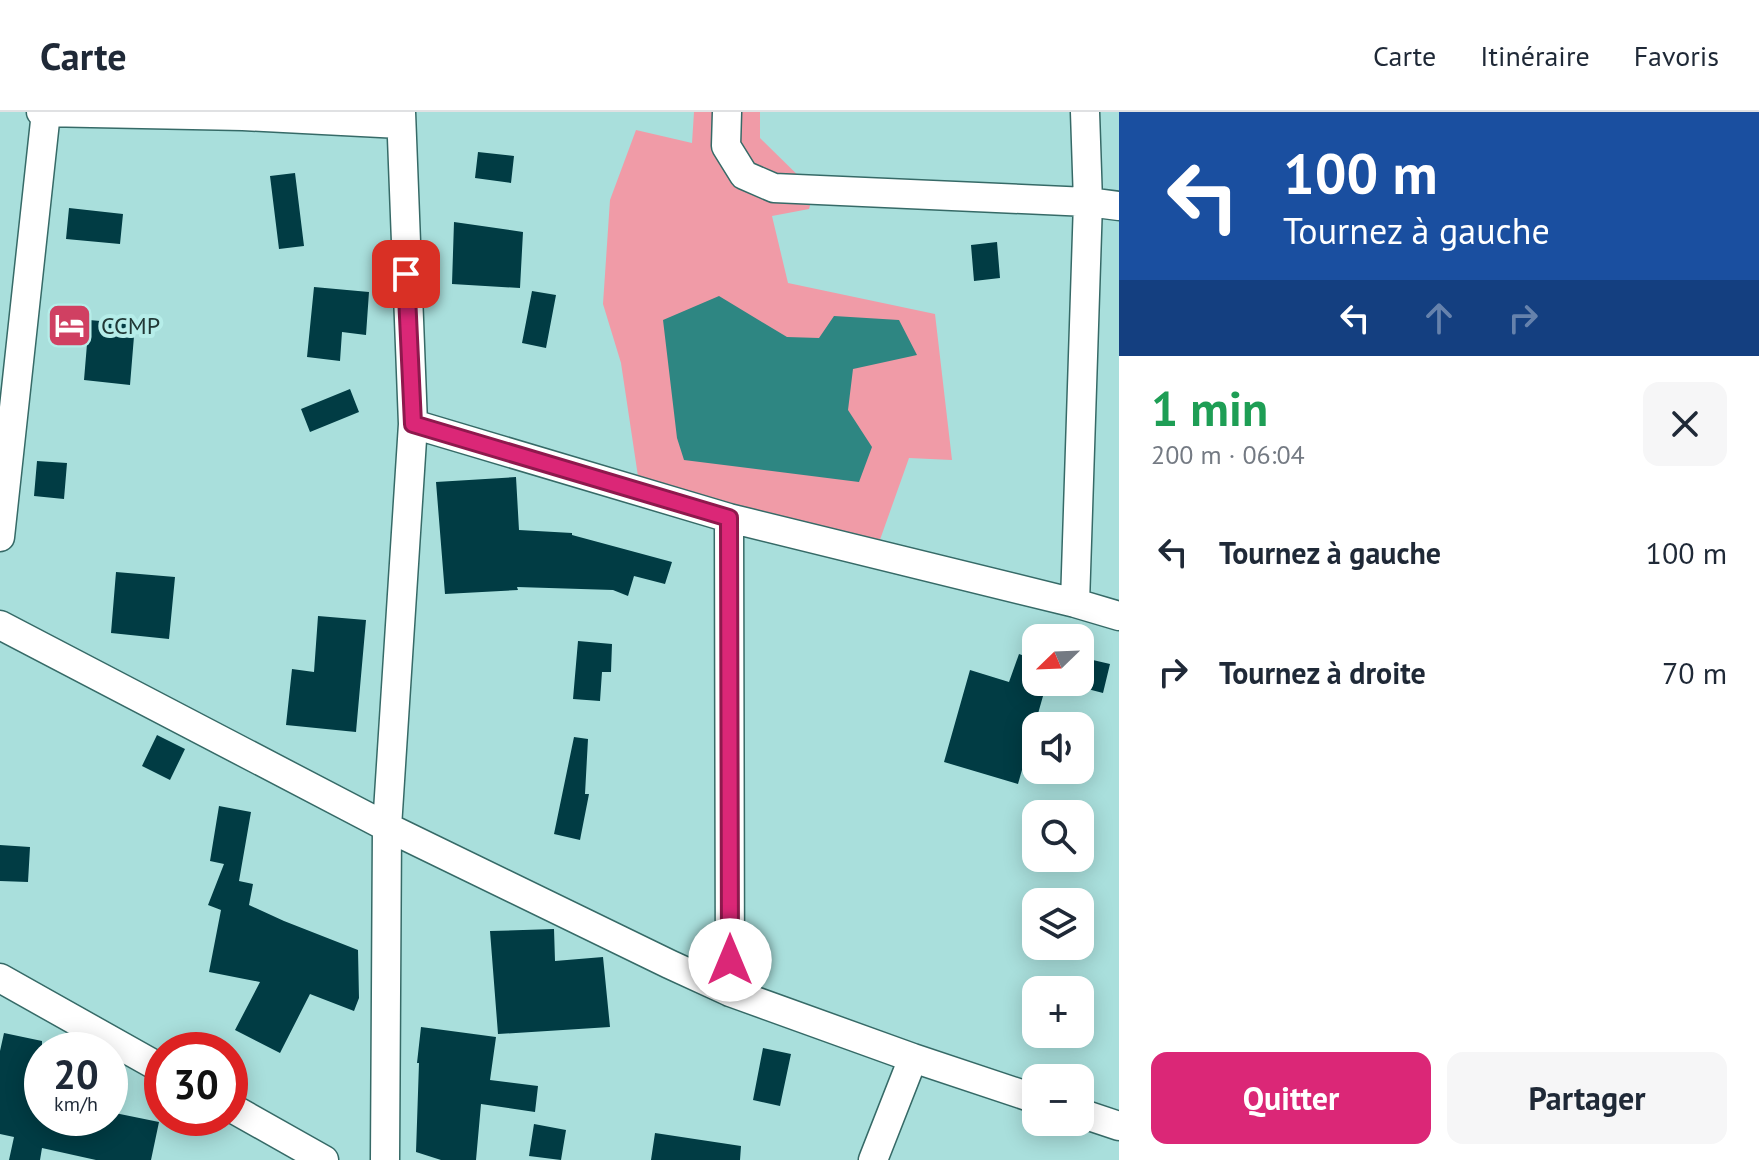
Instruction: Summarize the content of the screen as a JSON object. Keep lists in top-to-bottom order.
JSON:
{
  "places": {
    "hotel": ["CCMP"]
  },
  "north": "bottom left",
  "page": {
    "header": "Carte",
    "nav": ["Carte", "Itinéraire", "Favoris"],
    "turn": ["100 m", "Tournez à gauche"],
    "heading": ["1 min", "200 m · 06:04"],
    "list": [
      {
        "name": "Tournez à gauche",
        "value": "100 m"
      },
      {
        "name": "Tournez à droite",
        "value": "70 m"
      }
    ],
    "map_buttons": ["+", "−"],
    "speed": "20 km/h",
    "limit": "30",
    "buttons": ["Quitter", "Partager"]
  }
}
